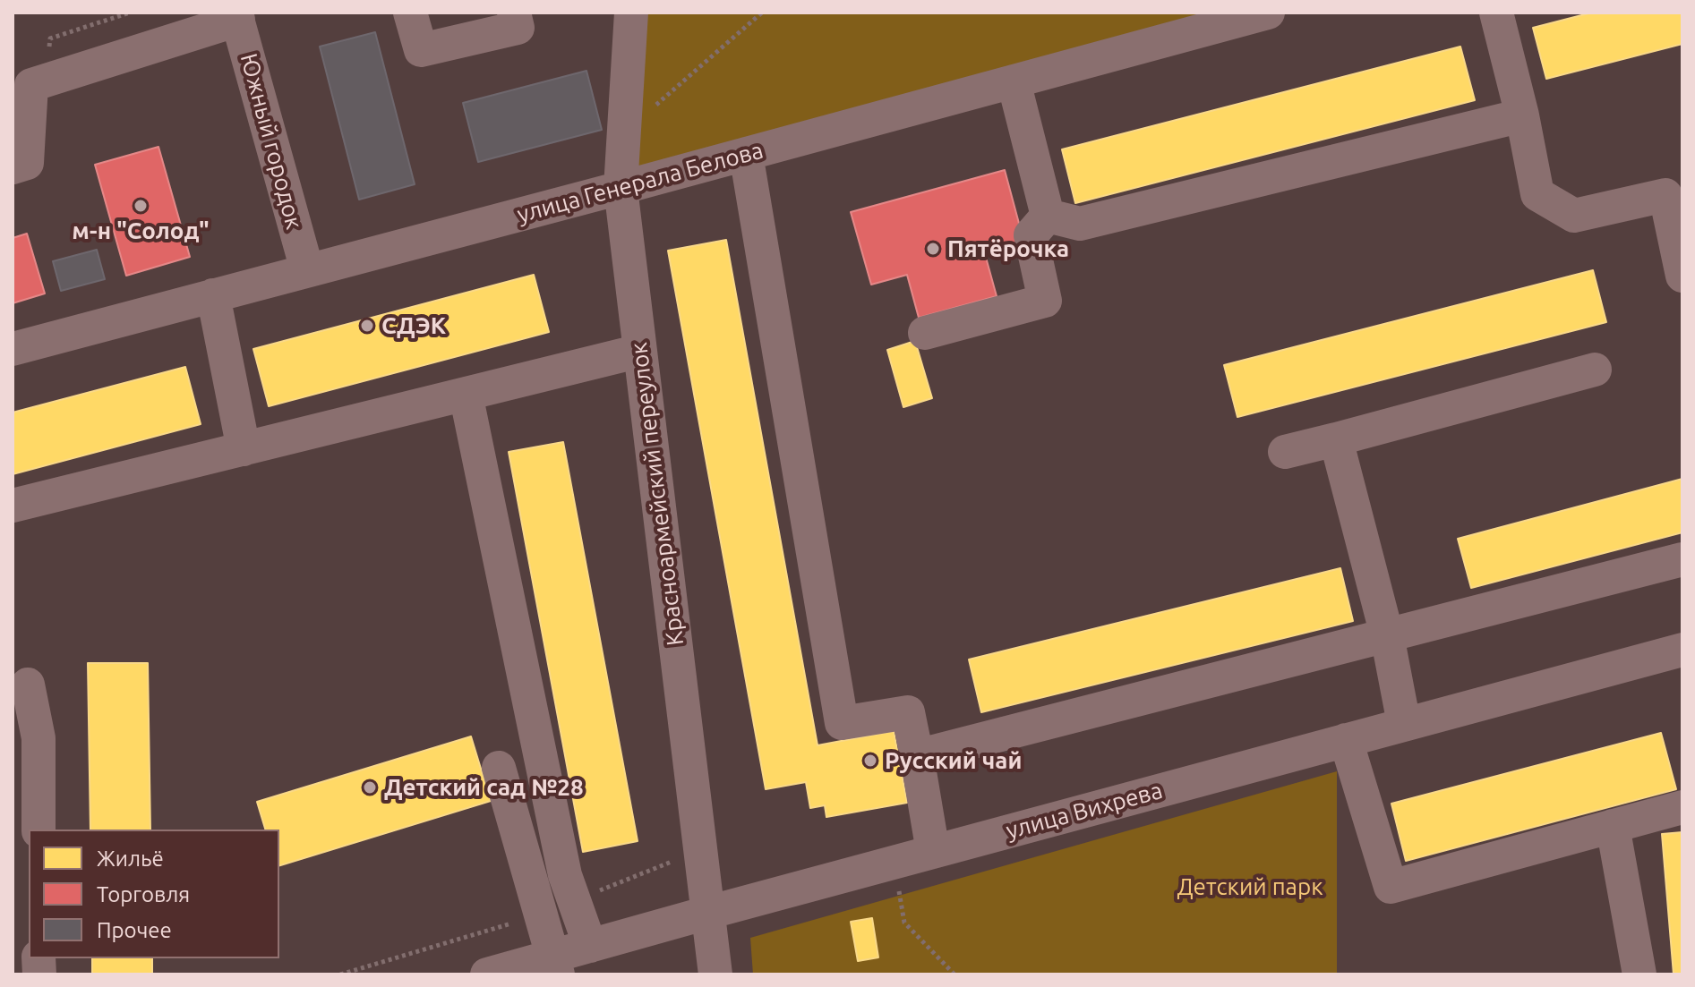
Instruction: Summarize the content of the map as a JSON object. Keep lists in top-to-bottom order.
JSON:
{
  "streets": {
    "street": [
      "Южный городок",
      "улица Генерала Белова",
      "Красноармейский переулок",
      "улица Вихрева"
    ]
  },
  "crossings": [
    ["Южный городок", "улица Генерала Белова"],
    ["улица Генерала Белова", "Красноармейский переулок"],
    ["Красноармейский переулок", "улица Вихрева"]
  ],
  "parks": ["Детский парк"],
  "places": [
    "м-н \"Солод\"",
    "Пятёрочка",
    "СДЭК",
    "Русский чай",
    "Детский сад №28"
  ],
  "legend": ["Жильё", "Торговля", "Прочее"]
}
